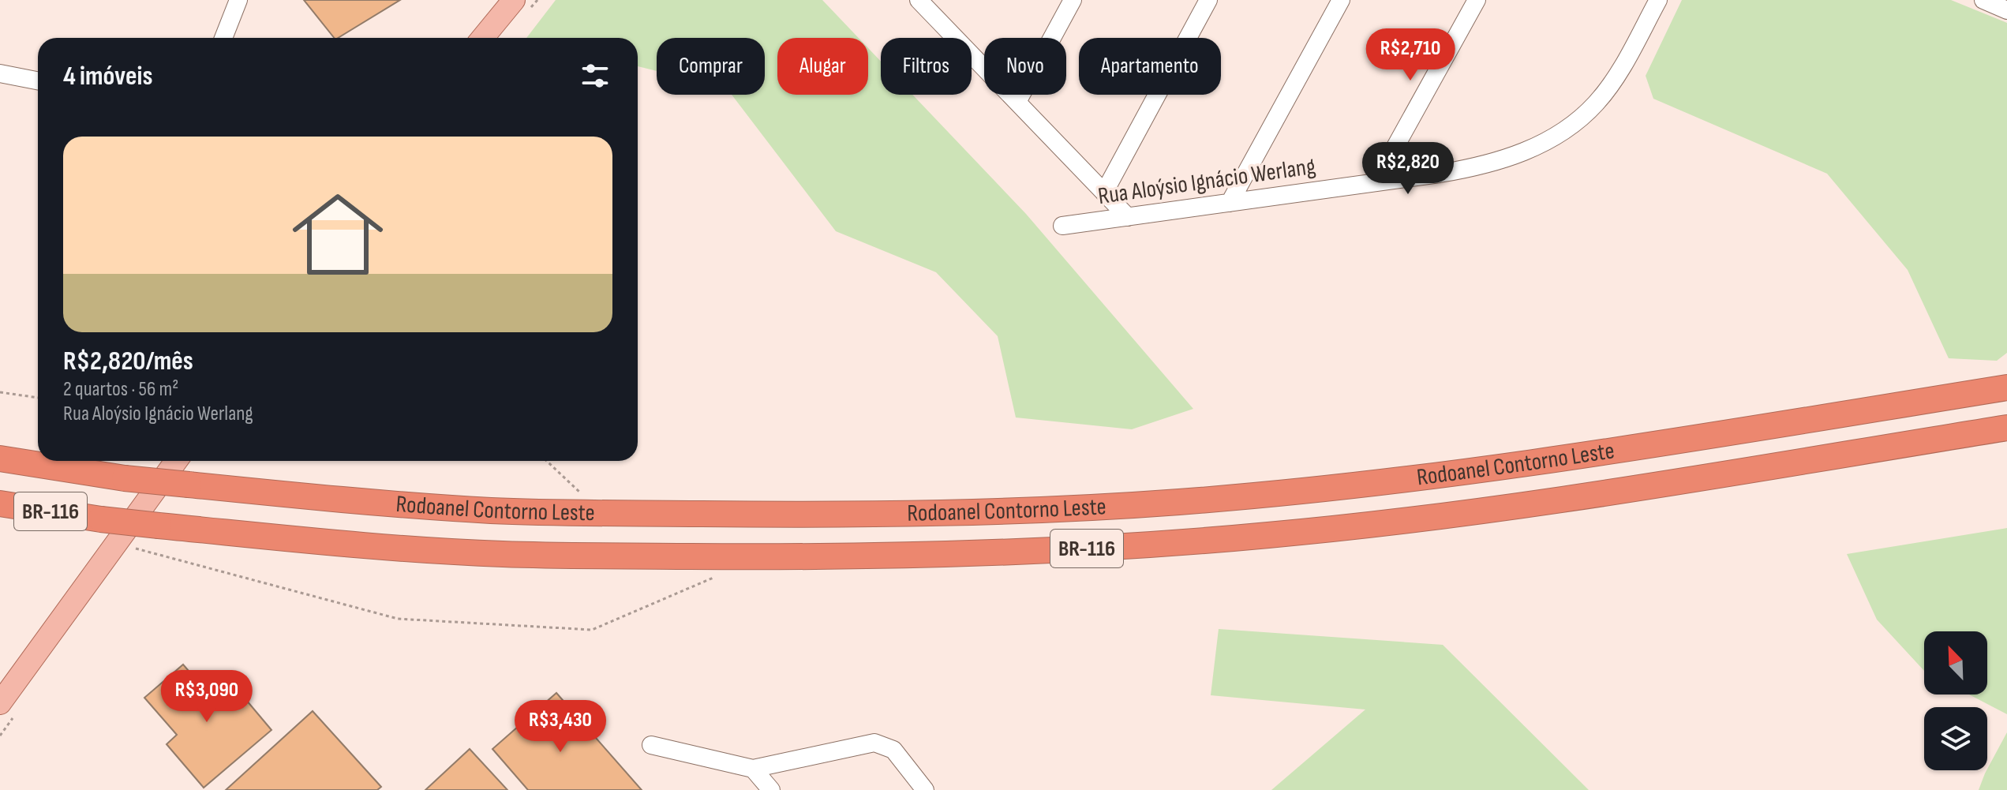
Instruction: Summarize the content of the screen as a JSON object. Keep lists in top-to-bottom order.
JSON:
{
  "streets": {
    "highway": ["Rodoanel Contorno Leste", "BR-116"],
    "street": ["Rua Aloýsio Ignácio Werlang"]
  },
  "north": "top left",
  "page": {
    "price": [
      "R$2,710",
      "R$2,820",
      "R$3,090",
      "R$3,430"
    ],
    "chip": [
      "Comprar",
      "Alugar",
      "Filtros",
      "Novo",
      "Apartamento"
    ],
    "heading": "4 imóveis",
    "list": [
      {
        "name": "R$2,820/mês",
        "note": "2 quartos · 56 m² · Rua Aloýsio Ignácio Werlang"
      }
    ]
  }
}
